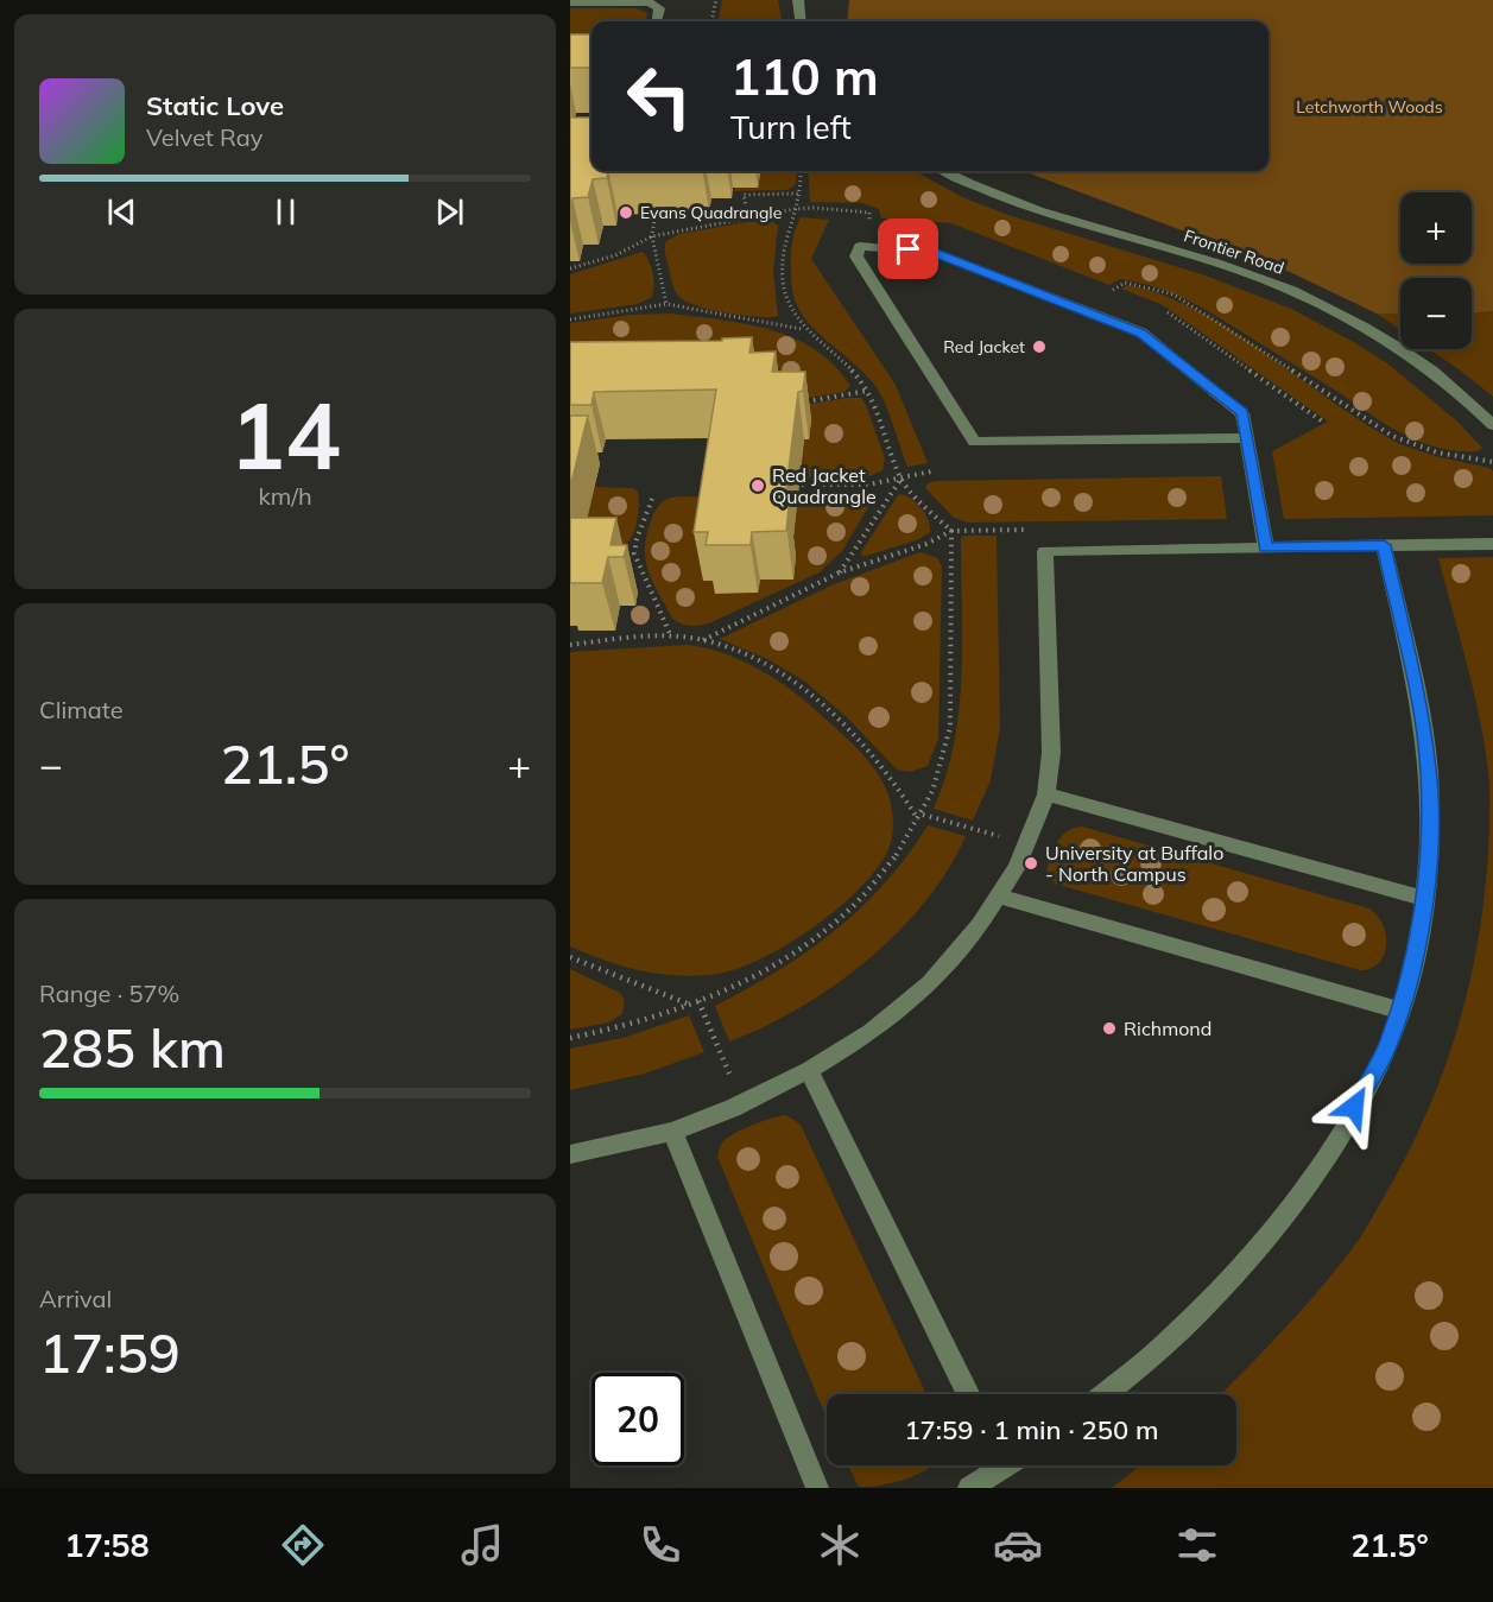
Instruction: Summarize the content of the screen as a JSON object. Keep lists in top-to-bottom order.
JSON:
{
  "streets": {
    "street": ["Frontier Road"]
  },
  "parks": ["Letchworth Woods"],
  "places": [
    "Evans Quadrangle",
    "Red Jacket",
    "Red Jacket Quadrangle",
    "University at Buffalo - North Campus",
    "Richmond"
  ],
  "page": {
    "turn": ["110 m", "Turn left"],
    "song": ["Static Love", "Velvet Ray"],
    "map_buttons": ["+", "−"],
    "tile": [
      ["14", "km/h"],
      "Climate",
      ["Range · 57%", "285 km"],
      ["Arrival", "17:59"]
    ],
    "heat": ["−", "21.5°", "+"],
    "limit": "20",
    "trip": "17:59 · 1 min · 250 m",
    "tabs": ["17:58", "21.5°"]
  }
}
